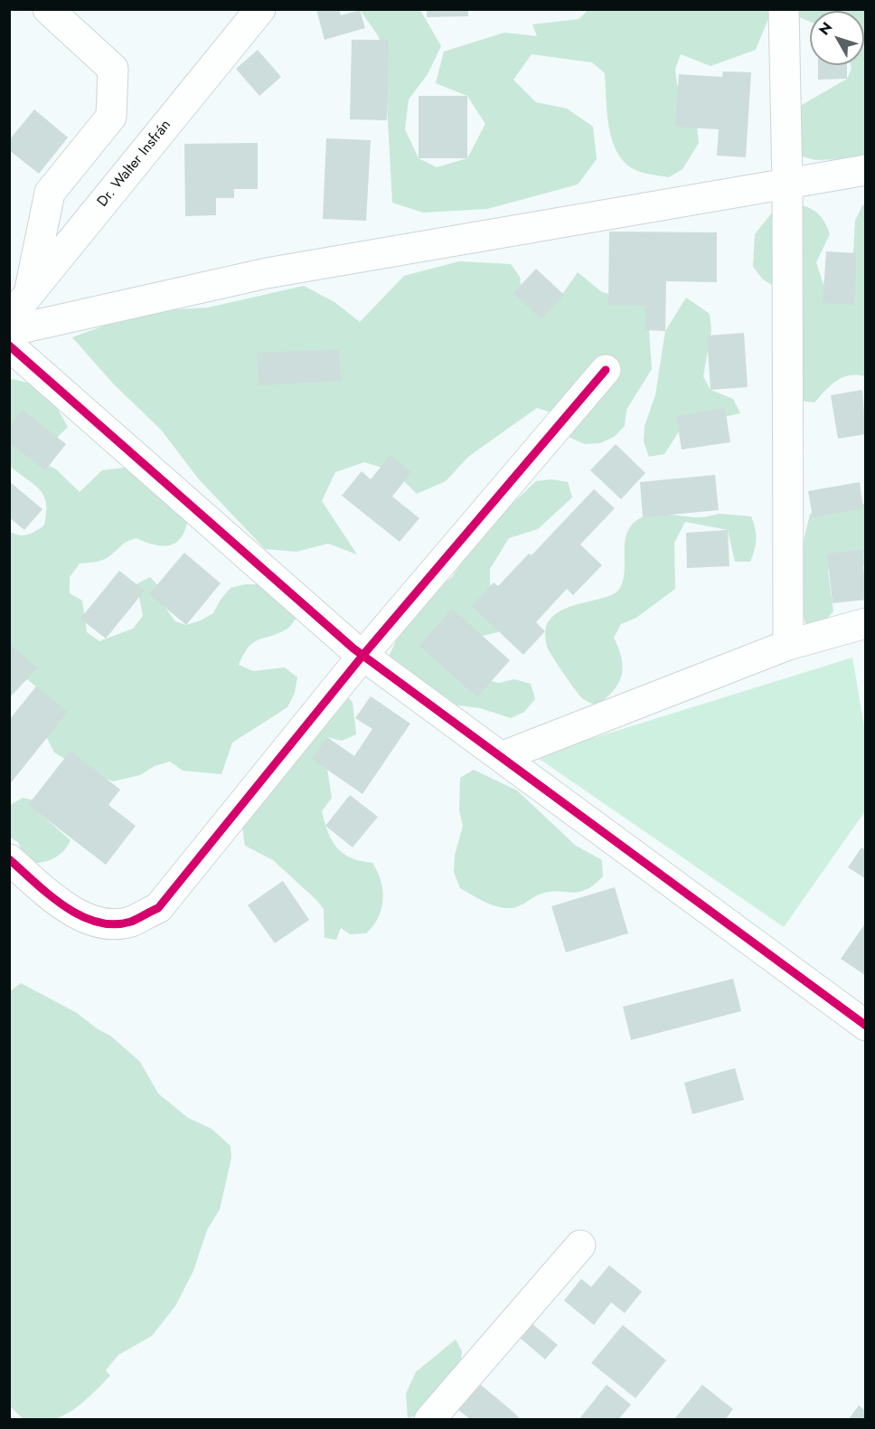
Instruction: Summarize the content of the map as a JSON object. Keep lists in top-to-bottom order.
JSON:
{
  "streets": {
    "street": ["Dr. Walter Insfrán"]
  },
  "north": "top left"
}
